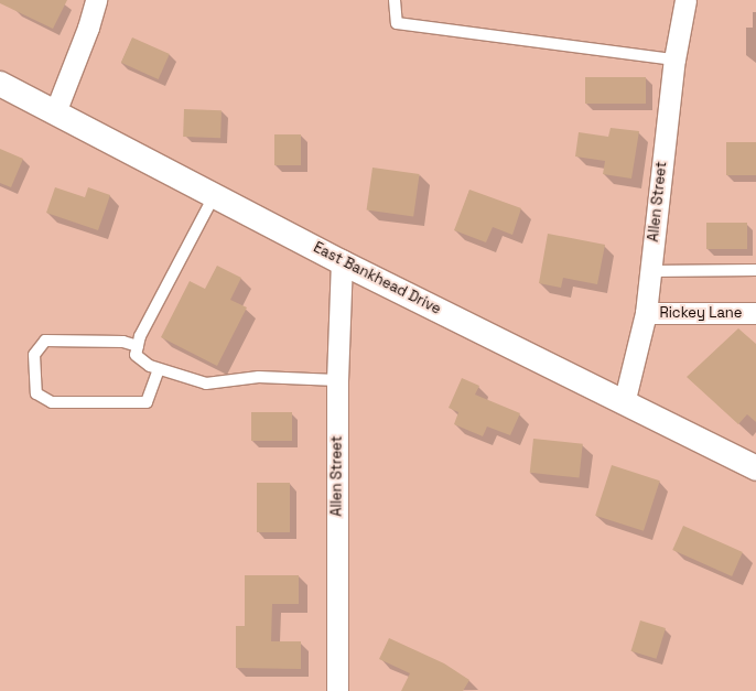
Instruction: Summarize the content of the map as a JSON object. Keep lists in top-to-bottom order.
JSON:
{
  "streets": {
    "street": ["Allen Street", "East Bankhead Drive", "Rickey Lane"]
  },
  "crossings": [
    ["Allen Street", "East Bankhead Drive"],
    ["Allen Street", "Rickey Lane"]
  ]
}
